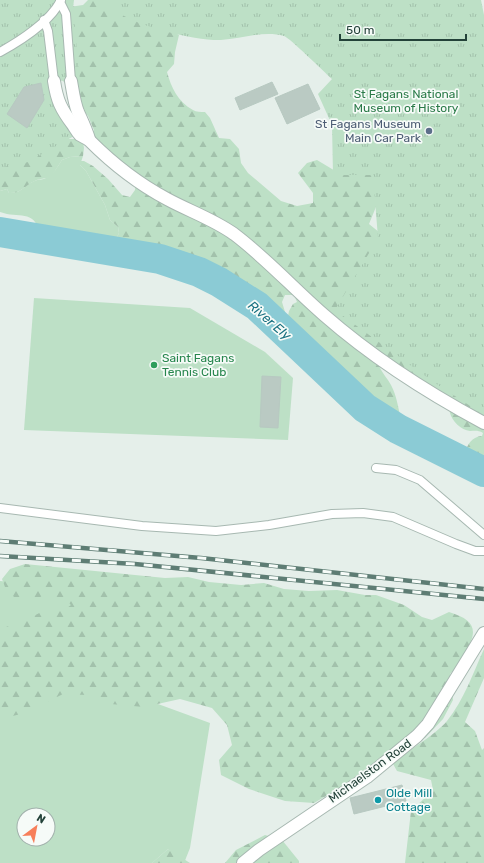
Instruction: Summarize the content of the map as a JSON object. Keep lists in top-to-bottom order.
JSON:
{
  "streets": {
    "street": ["Michaelston Road"]
  },
  "water": ["River Ely"],
  "parks": ["St Fagans National Museum of History"],
  "places": ["St Fagans Museum Main Car Park", "Saint Fagans Tennis Club", "Olde Mill Cottage"],
  "scale_bar": "50 m",
  "north": "top right"
}
